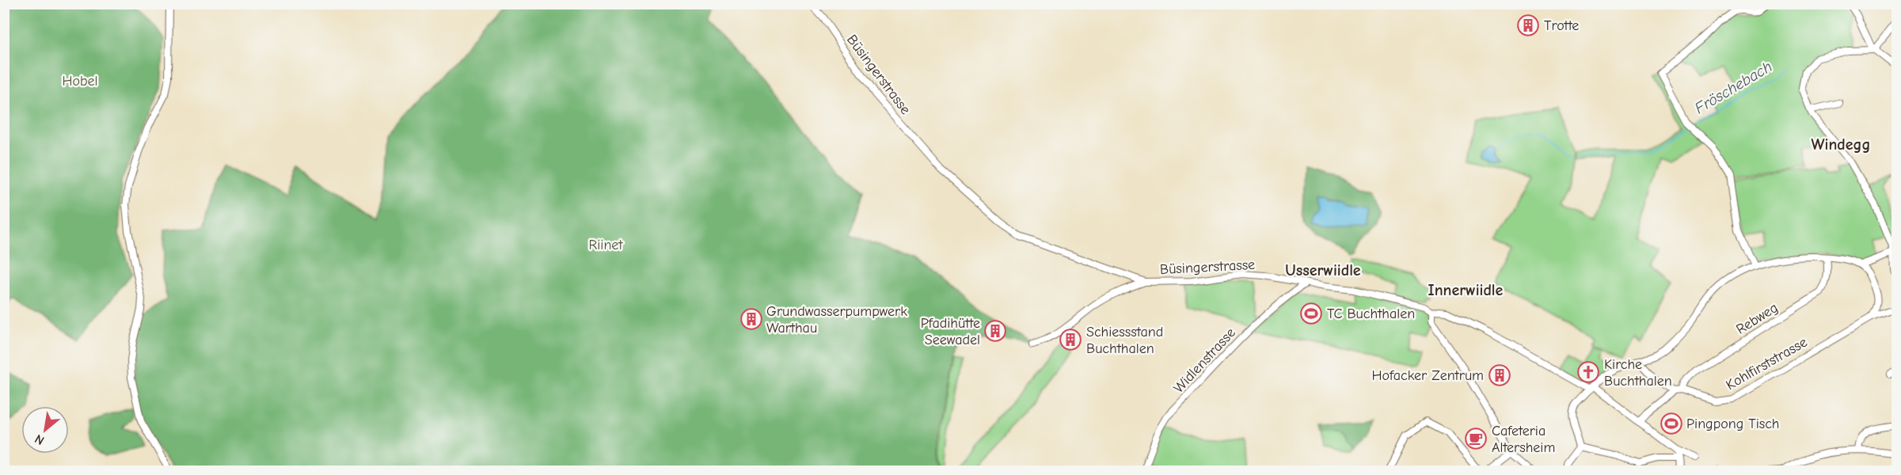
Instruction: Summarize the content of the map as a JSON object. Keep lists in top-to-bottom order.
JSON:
{
  "streets": {
    "street": [
      "Büsingerstrasse",
      "Rebweg",
      "Widlenstrasse",
      "Kohlfirststrasse"
    ]
  },
  "crossings": [
    ["Büsingerstrasse", "Rebweg"],
    ["Büsingerstrasse", "Widlenstrasse"],
    ["Rebweg", "Kohlfirststrasse"]
  ],
  "districts": ["Windegg", "Usserwiidle", "Innerwiidle"],
  "water": ["Fröschebach"],
  "parks": ["Hobel", "Riinet"],
  "places": {
    "building": [
      "Trotte",
      "Grundwasserpumpwerk Warthau",
      "Pfadihütte Seewadel",
      "Schiessstand Buchthalen",
      "Hofacker Zentrum"
    ],
    "sports": ["TC Buchthalen", "Pingpong Tisch"],
    "church": ["Kirche Buchthalen"],
    "cafe": ["Cafeteria Altersheim"]
  },
  "north": "bottom left"
}
